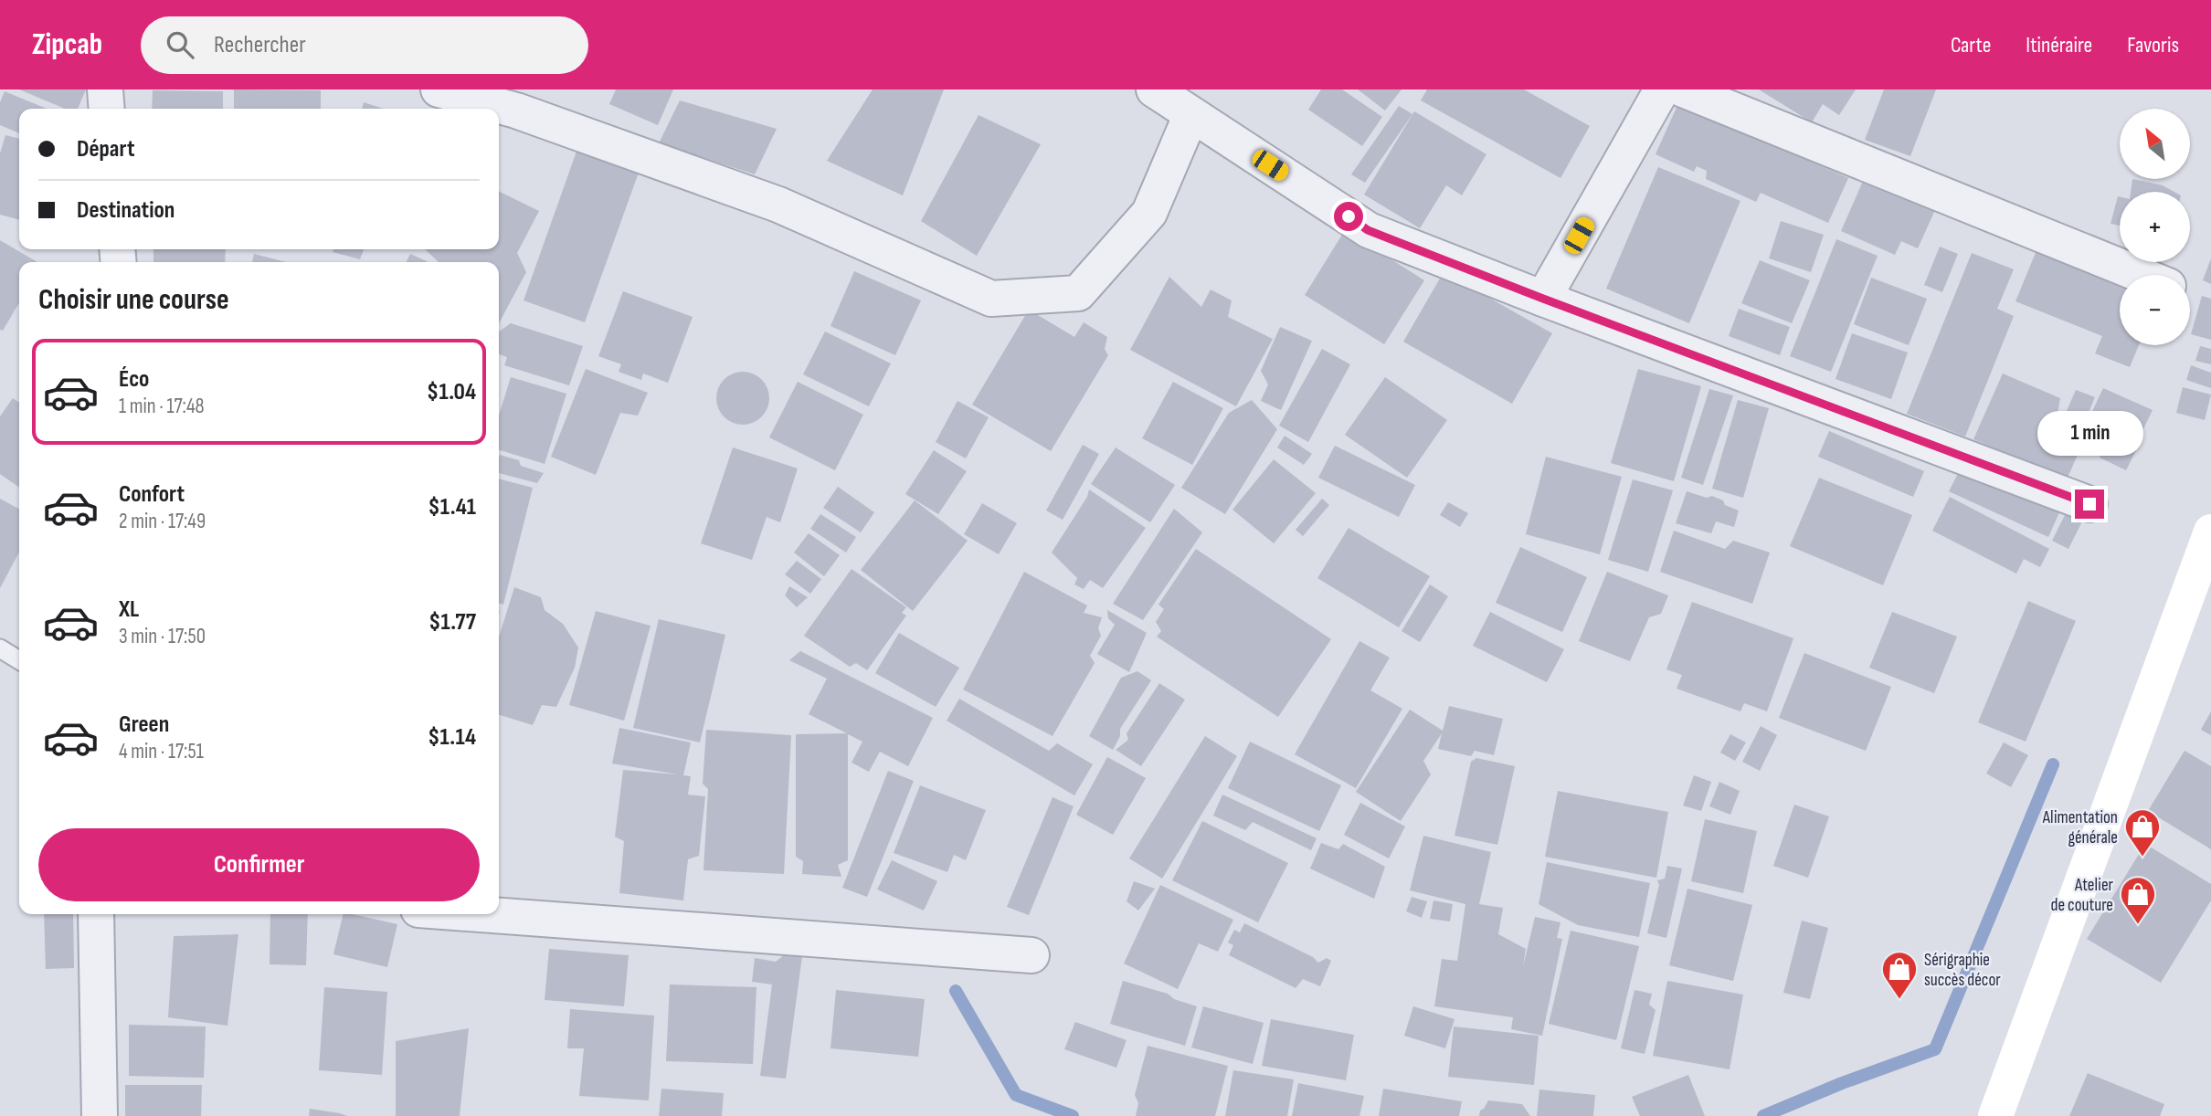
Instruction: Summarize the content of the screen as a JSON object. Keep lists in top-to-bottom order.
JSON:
{
  "places": {
    "shop": ["Alimentation générale", "Atelier de couture", "Sérigraphie succès décor"]
  },
  "north": "top left",
  "page": {
    "header": "Zipcab",
    "search": "Rechercher",
    "nav": ["Carte", "Itinéraire", "Favoris"],
    "map_buttons": ["+", "−"],
    "banner": ["Départ", "Destination"],
    "heading": "Choisir une course",
    "list": [
      {
        "name": "Éco",
        "note": "1 min · 17:48",
        "value": "$1.04"
      },
      {
        "name": "Confort",
        "note": "2 min · 17:49",
        "value": "$1.41"
      },
      {
        "name": "XL",
        "note": "3 min · 17:50",
        "value": "$1.77"
      },
      {
        "name": "Green",
        "note": "4 min · 17:51",
        "value": "$1.14"
      }
    ],
    "bubble": "1 min",
    "buttons": "Confirmer"
  }
}
